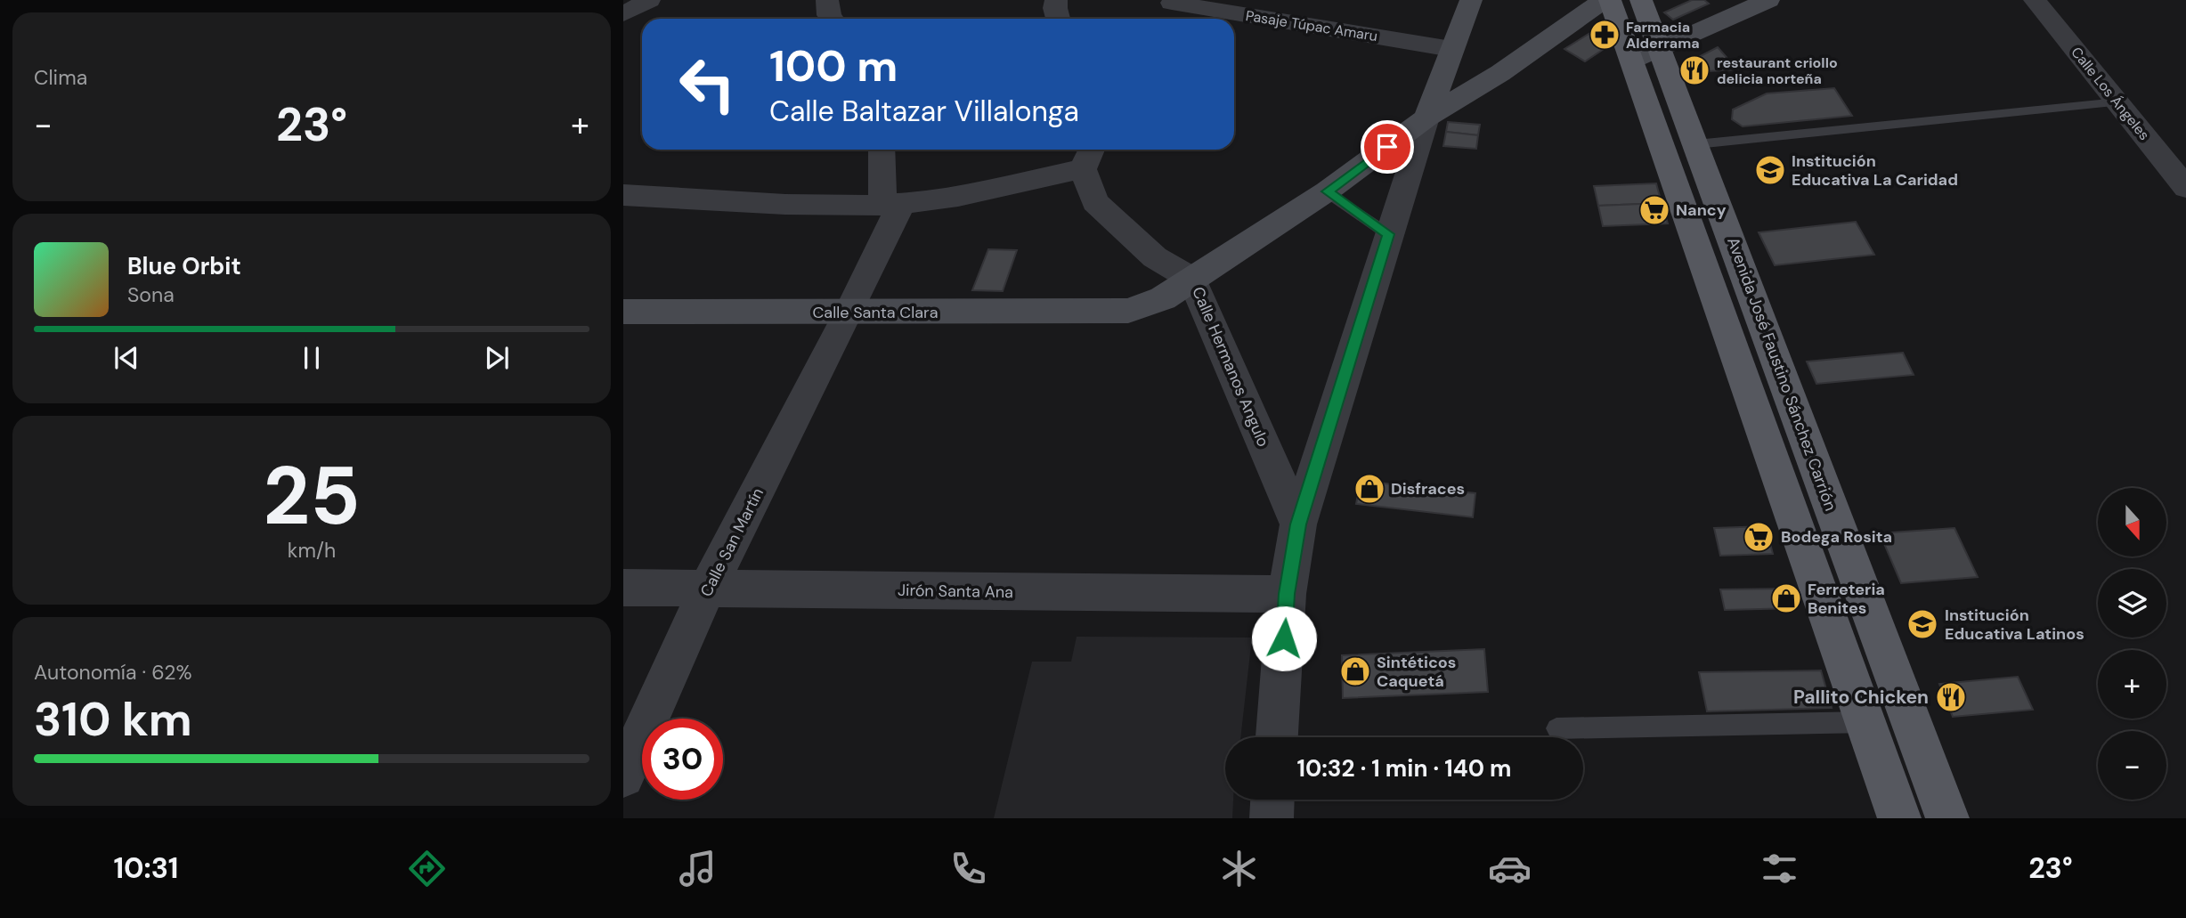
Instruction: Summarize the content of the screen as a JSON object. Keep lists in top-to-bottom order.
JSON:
{
  "streets": {
    "main road": ["Calle Santa Clara", "Avenida José Faustino Sánchez Carrión"],
    "street": [
      "Pasaje Túpac Amaru",
      "Calle Los Ángeles",
      "Calle Hermanos Angulo",
      "Calle San Martín",
      "Jirón Santa Ana"
    ]
  },
  "crossings": [
    ["Calle Santa Clara", "Calle Hermanos Angulo"],
    ["Calle Santa Clara", "Calle San Martín"],
    ["Calle San Martín", "Jirón Santa Ana"]
  ],
  "places": {
    "pharmacy": ["Farmacia Alderrama"],
    "restaurant": ["restaurant criollo delicia norteña", "Pallito Chicken"],
    "school or university": ["Institución Educativa La Caridad", "Institución Educativa Latinos"],
    "supermarket": ["Nancy", "Bodega Rosita"],
    "shop": ["Disfraces", "Ferreteria Benites", "Sintéticos Caquetá"]
  },
  "north": "bottom",
  "page": {
    "tile": [
      "Clima",
      ["25", "km/h"],
      ["Autonomía · 62%", "310 km"]
    ],
    "turn": ["100 m", "Calle Baltazar Villalonga"],
    "heat": ["−", "23°", "+"],
    "song": ["Blue Orbit", "Sona"],
    "map_buttons": ["+", "−"],
    "limit": "30",
    "trip": "10:32 · 1 min · 140 m",
    "tabs": ["10:31", "23°"]
  }
}
